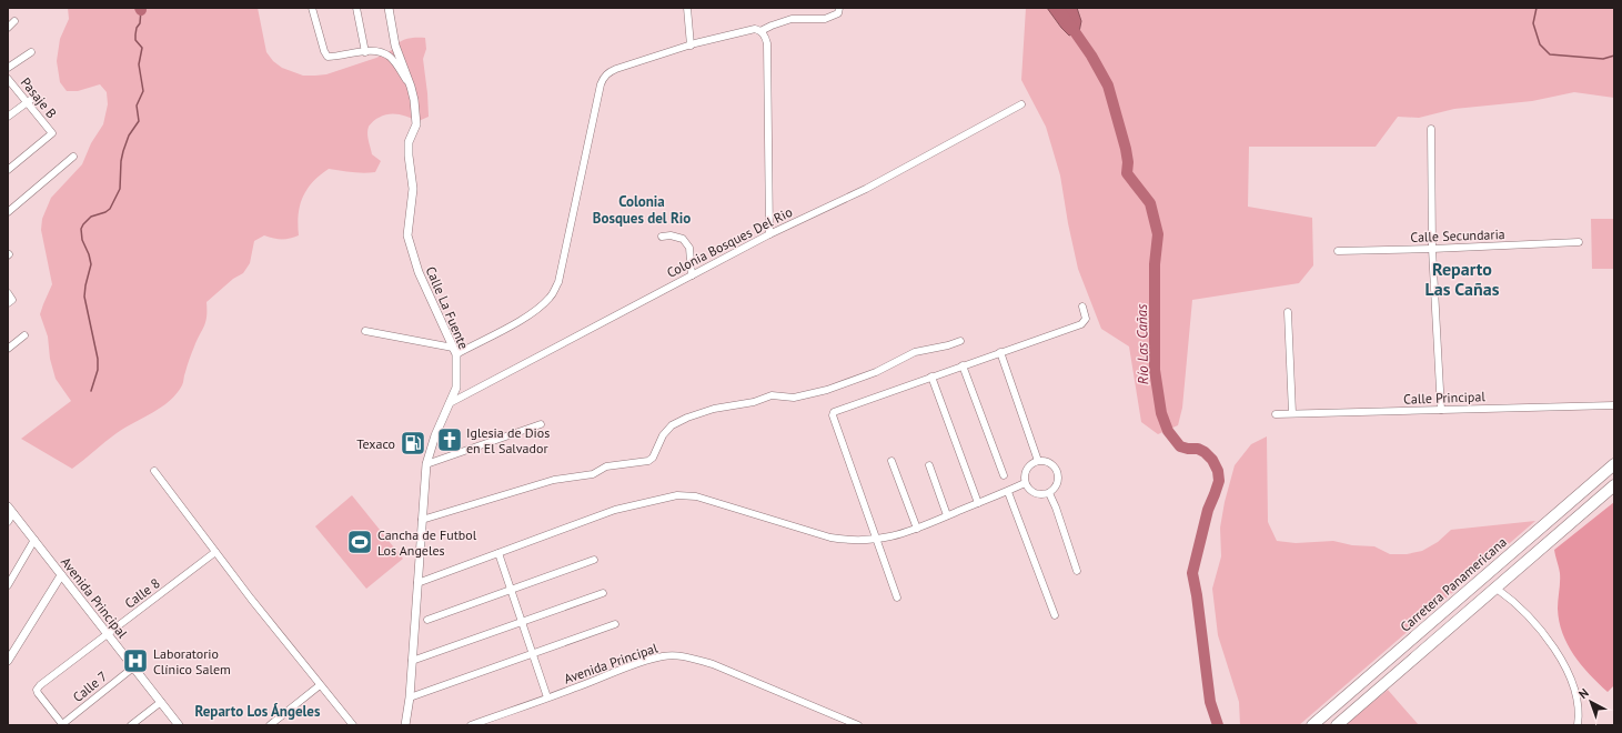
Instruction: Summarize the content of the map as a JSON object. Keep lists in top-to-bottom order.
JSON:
{
  "streets": {
    "highway": ["Carretera Panamericana"],
    "street": [
      "Pasaje B",
      "Calle Secundaria",
      "Colonia Bosques Del Rio",
      "Calle La Fuente",
      "Calle Principal",
      "Calle 8",
      "Avenida Principal",
      "Calle 7"
    ]
  },
  "crossings": [
    ["Colonia Bosques Del Rio", "Calle La Fuente"],
    ["Calle 8", "Avenida Principal"],
    ["Calle 8", "Calle 7"],
    ["Avenida Principal", "Calle 7"]
  ],
  "districts": ["Colonia Bosques del Rio", "Reparto Las Cañas", "Reparto Los Ángeles"],
  "water": ["Río Las Cañas"],
  "places": {
    "church": ["Iglesia de Dios en El Salvador"],
    "fuel station": ["Texaco"],
    "sports": ["Cancha de Futbol Los Angeles"],
    "hospital": ["Laboratorio Clínico Salem"]
  },
  "north": "top left"
}
